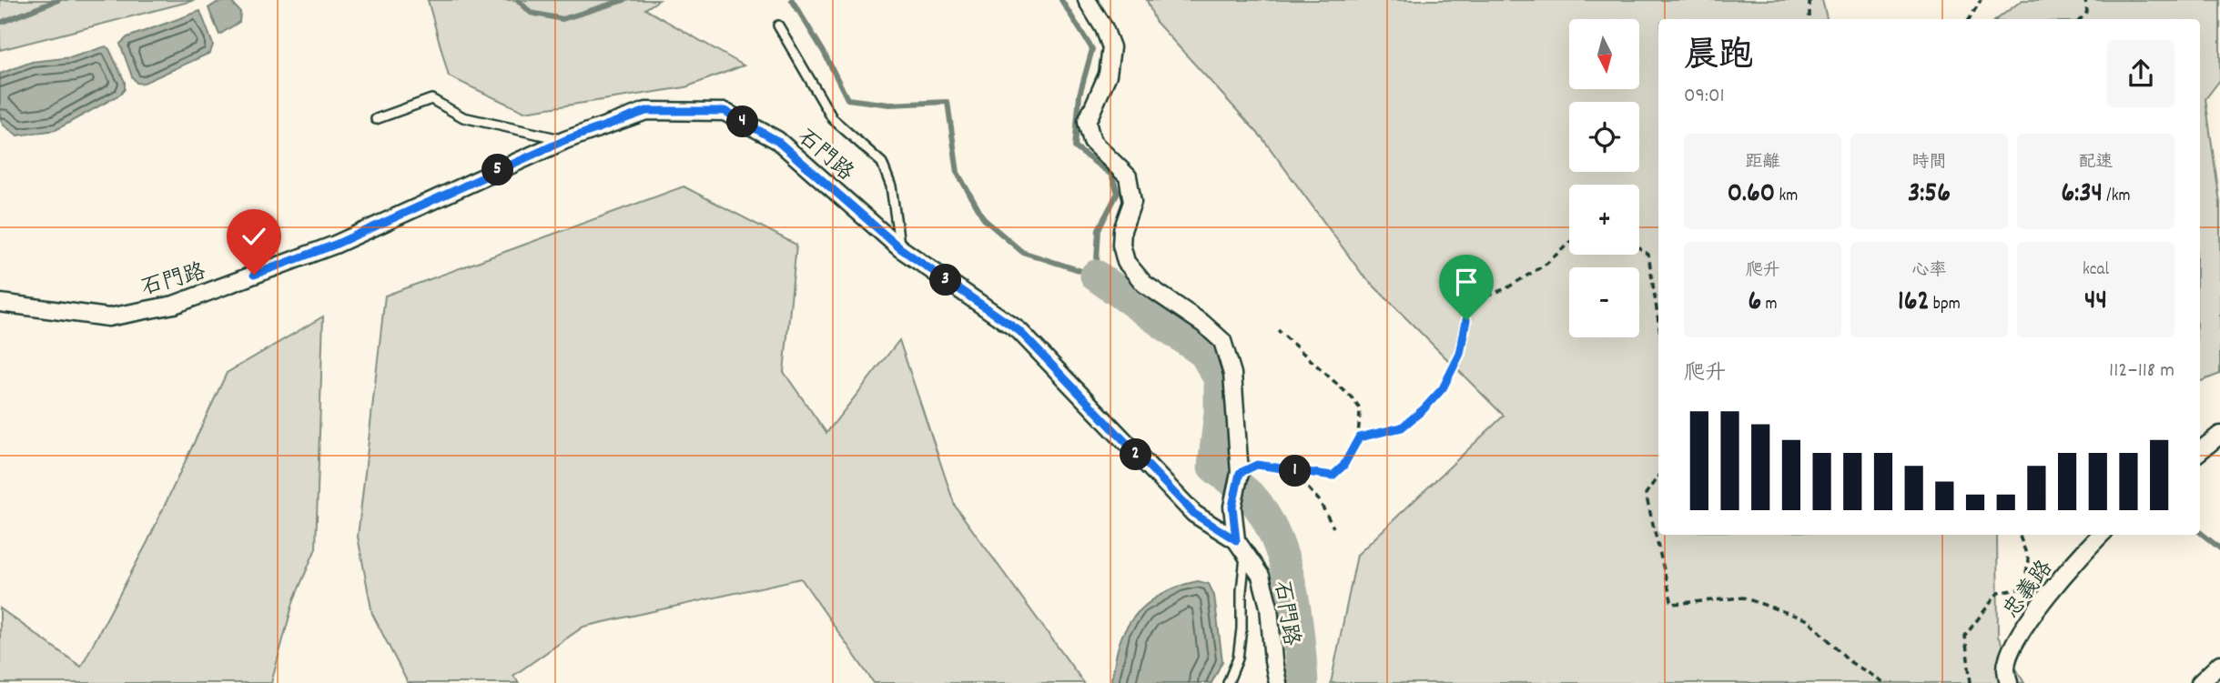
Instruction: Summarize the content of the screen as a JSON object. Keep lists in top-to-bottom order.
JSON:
{
  "streets": {
    "street": ["石門路", "忠義路"]
  },
  "north": "bottom",
  "page": {
    "map_buttons": ["+", "−"],
    "heading": ["晨跑", "09:01"],
    "pins": [
      "4",
      "5",
      "3",
      "2",
      "1"
    ],
    "stats": [
      ["距離", "0.60 km"],
      ["時間", "3:56"],
      ["配速", "6:34 /km"],
      ["爬升", "6 m"],
      ["心率", "162 bpm"],
      ["kcal", "44"]
    ],
    "chart": ["爬升", "112–118 m"]
  }
}
